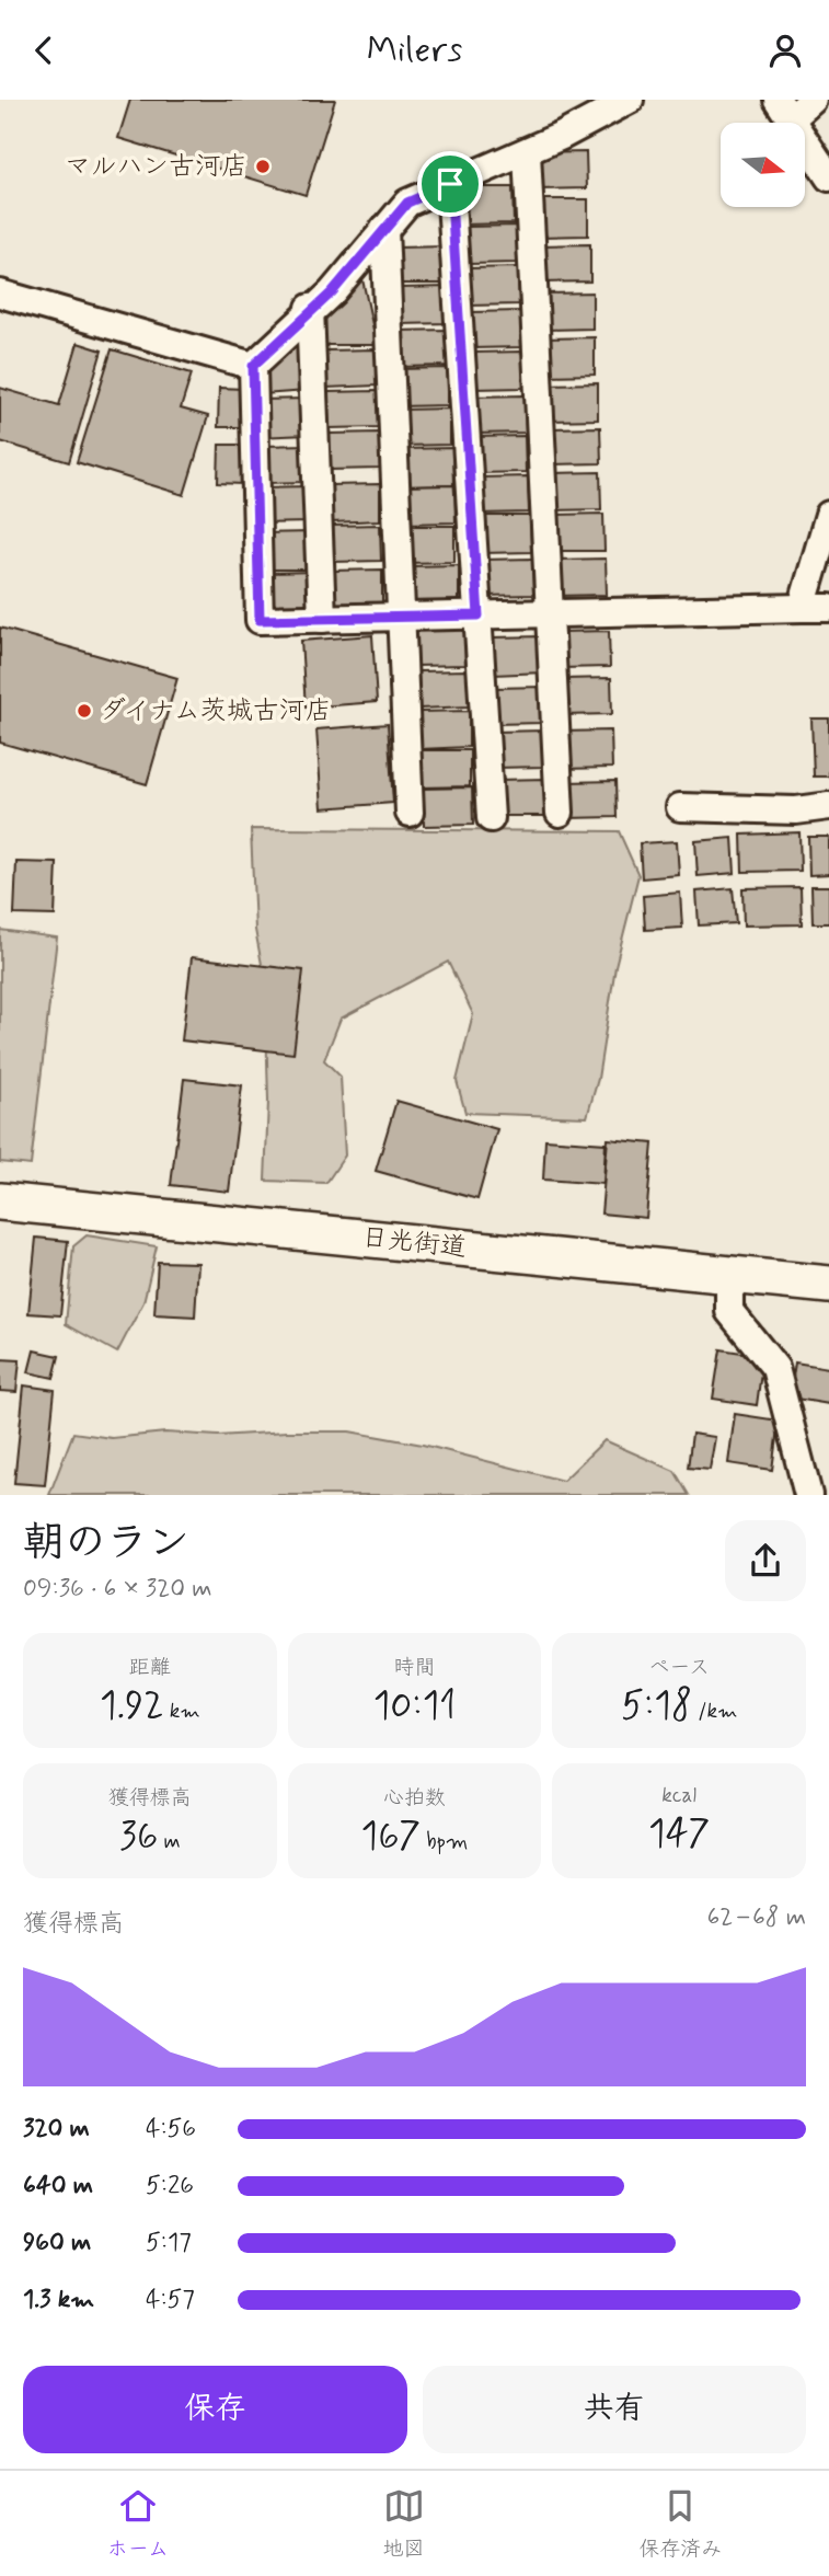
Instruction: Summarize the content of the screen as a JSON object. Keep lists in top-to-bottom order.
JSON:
{
  "streets": {
    "main road": ["日光街道"]
  },
  "places": ["マルハン古河店", "ダイナム茨城古河店"],
  "north": "right",
  "page": {
    "header": "Milers",
    "heading": ["朝のラン", "09:36 · 6 × 320 m"],
    "stats": [
      ["距離", "1.92 km"],
      ["時間", "10:11"],
      ["ペース", "5:18 /km"],
      ["獲得標高", "36 m"],
      ["心拍数", "167 bpm"],
      ["kcal", "147"]
    ],
    "chart": ["獲得標高", "62–68 m"],
    "list": [
      {
        "name": "320 m",
        "note": "4:56"
      },
      {
        "name": "640 m",
        "note": "5:26"
      },
      {
        "name": "960 m",
        "note": "5:17"
      },
      {
        "name": "1.3 km",
        "note": "4:57"
      }
    ],
    "buttons": ["保存", "共有"],
    "tabs": ["ホーム", "地図", "保存済み"]
  }
}
